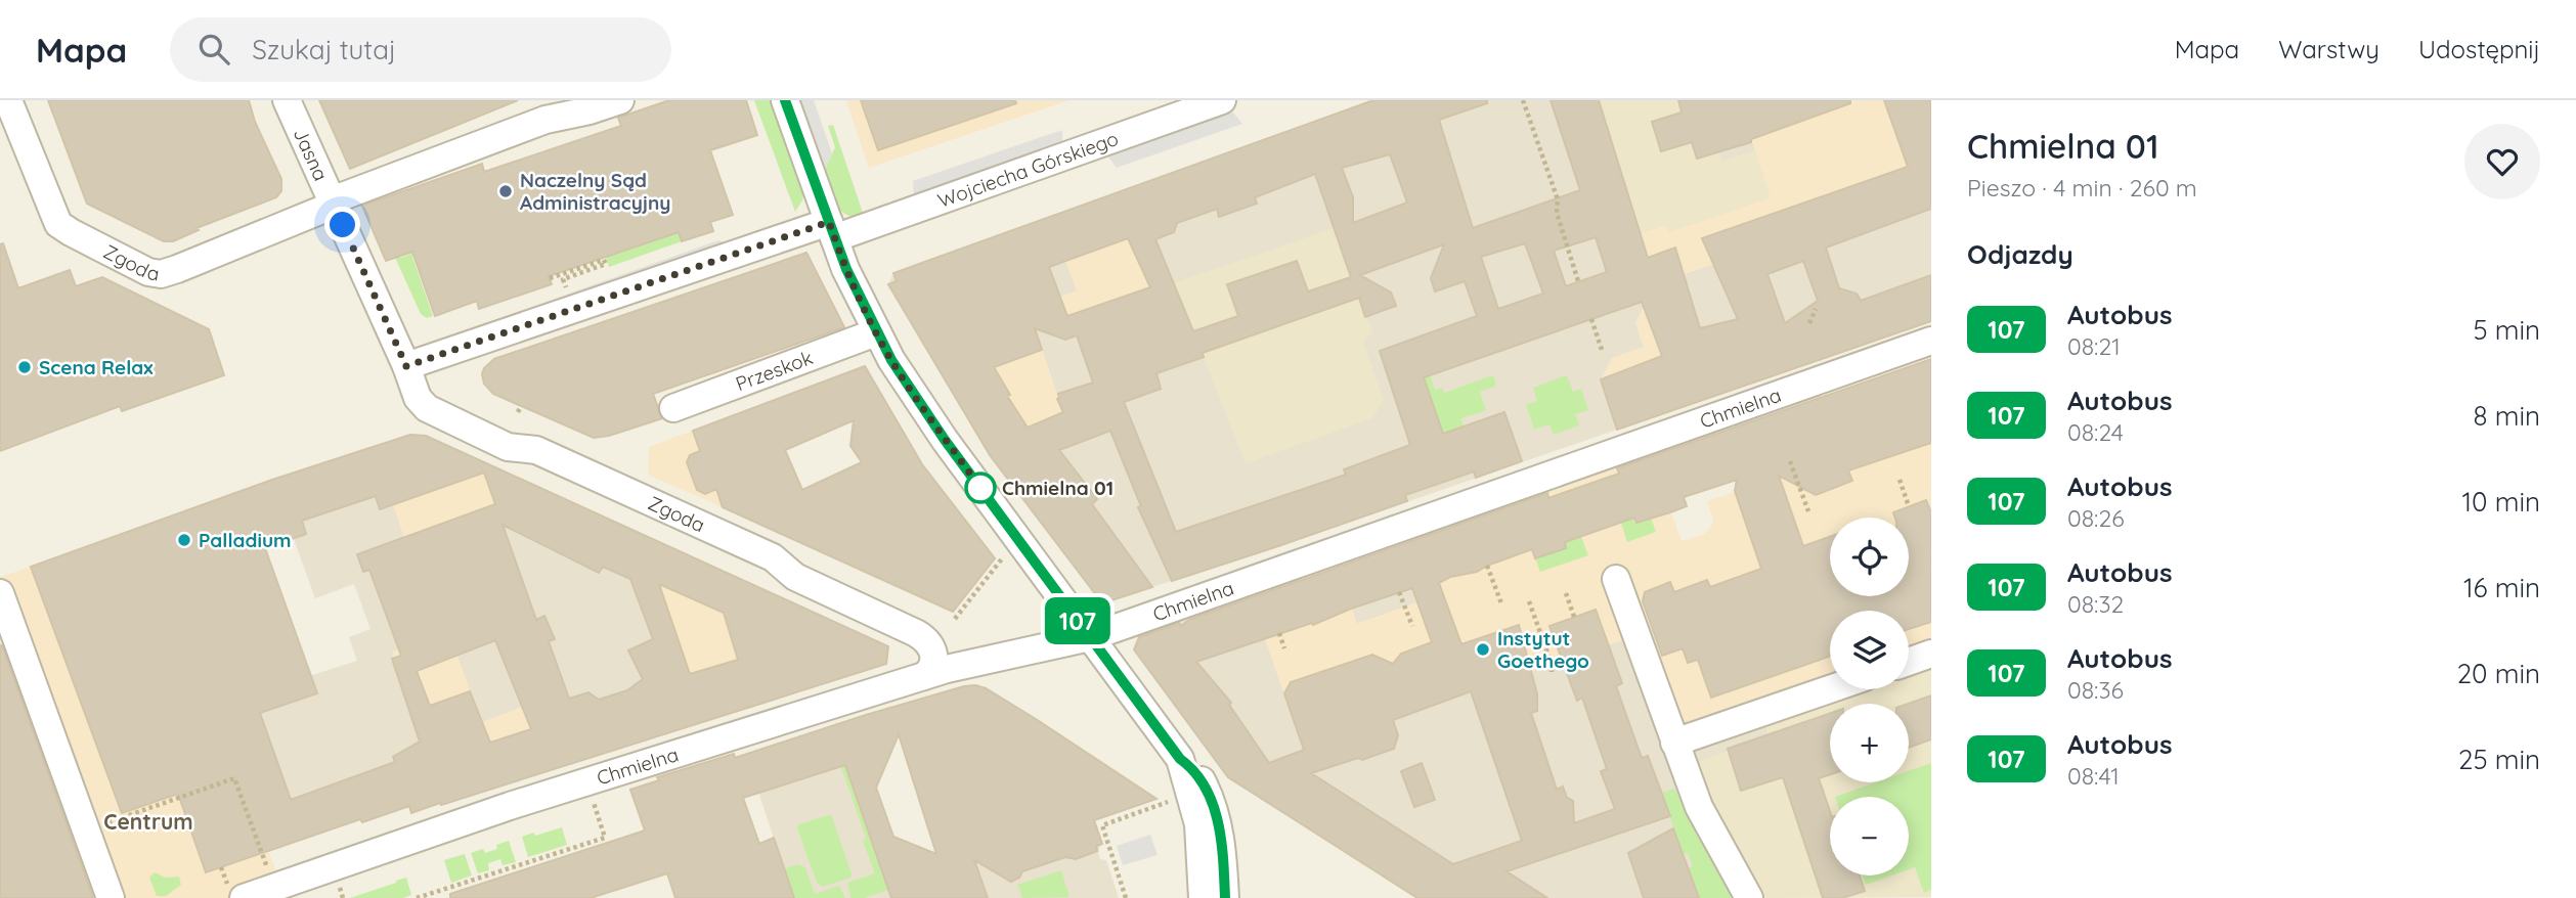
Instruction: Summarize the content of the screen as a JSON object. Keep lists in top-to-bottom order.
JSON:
{
  "streets": {
    "street": [
      "Jasna",
      "Wojciecha Górskiego",
      "Zgoda",
      "Przeskok",
      "Chmielna"
    ]
  },
  "crossings": [
    ["Jasna", "Wojciecha Górskiego"],
    ["Jasna", "Zgoda"],
    ["Wojciecha Górskiego", "Zgoda"],
    ["Zgoda", "Chmielna"]
  ],
  "districts": ["Centrum"],
  "places": [
    "Naczelny Sąd Administracyjny",
    "Scena Relax",
    "Chmielna 01",
    "Palladium",
    "Instytut Goethego"
  ],
  "lines": ["bus line 107"],
  "page": {
    "header": "Mapa",
    "search": "Szukaj tutaj",
    "nav": ["Mapa", "Warstwy", "Udostępnij"],
    "on_map": "107",
    "heading": [
      ["Chmielna 01", "Pieszo · 4 min · 260 m"],
      "Odjazdy"
    ],
    "list": [
      {
        "mark": "107",
        "name": "Autobus",
        "note": "08:21",
        "value": "5 min"
      },
      {
        "mark": "107",
        "name": "Autobus",
        "note": "08:24",
        "value": "8 min"
      },
      {
        "mark": "107",
        "name": "Autobus",
        "note": "08:26",
        "value": "10 min"
      },
      {
        "mark": "107",
        "name": "Autobus",
        "note": "08:32",
        "value": "16 min"
      },
      {
        "mark": "107",
        "name": "Autobus",
        "note": "08:36",
        "value": "20 min"
      },
      {
        "mark": "107",
        "name": "Autobus",
        "note": "08:41",
        "value": "25 min"
      }
    ],
    "map_buttons": ["+", "−"]
  }
}
